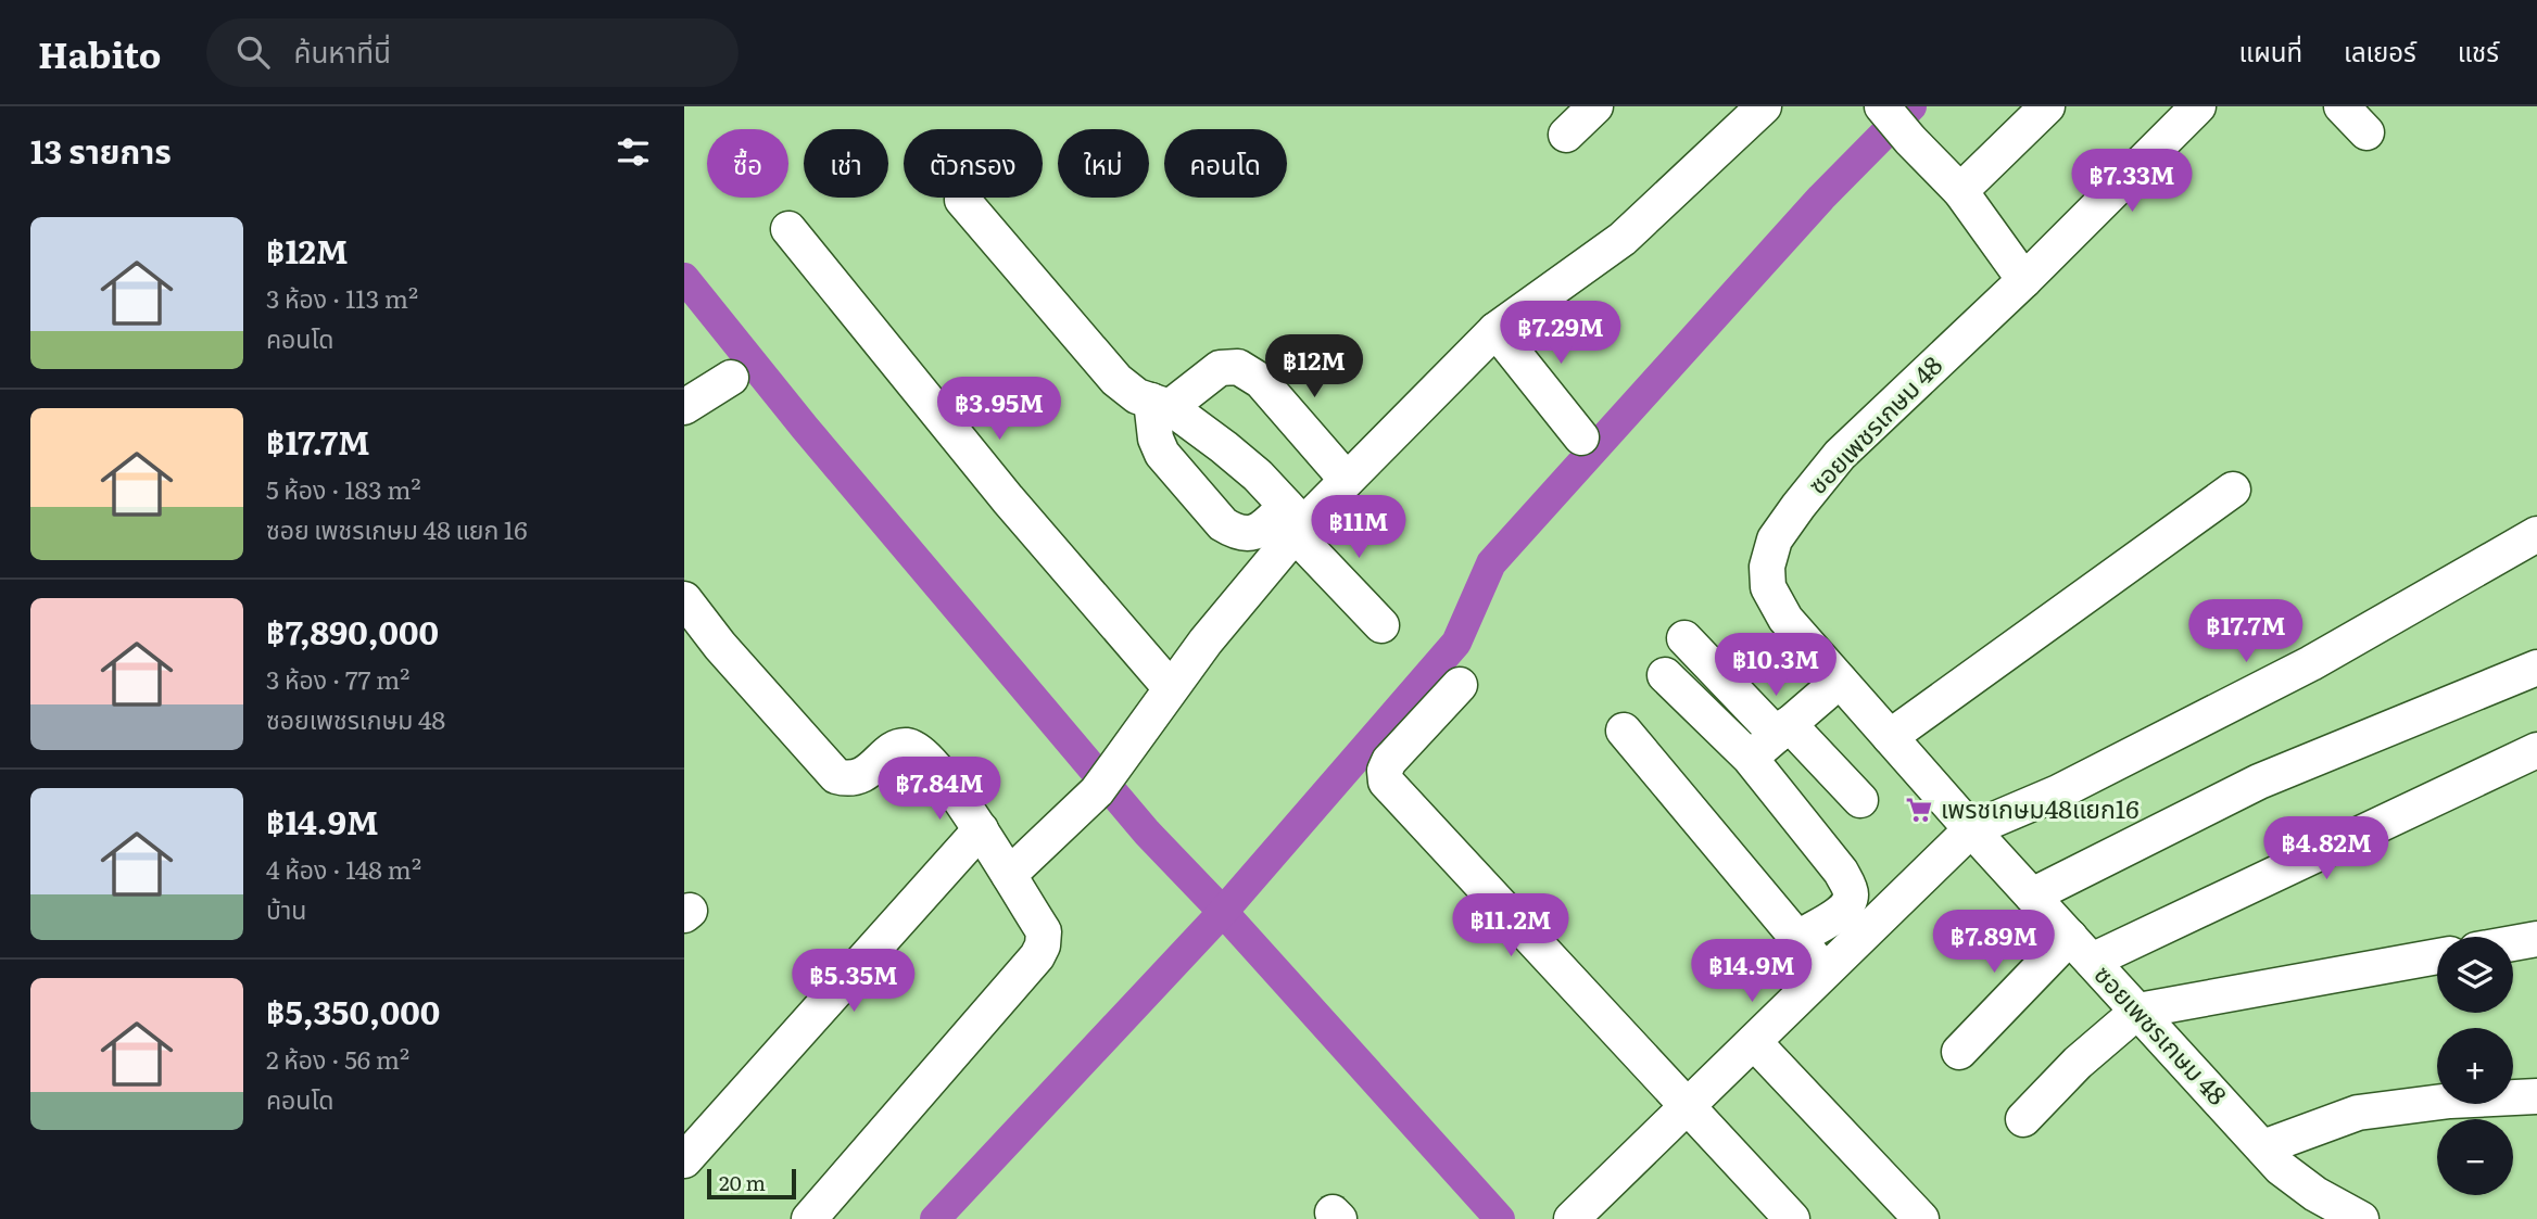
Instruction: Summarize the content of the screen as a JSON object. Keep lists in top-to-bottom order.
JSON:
{
  "streets": {
    "street": ["ซอยเพชรเกษม 48"]
  },
  "places": {
    "supermarket": ["เพรชเกษม48แยก16"]
  },
  "scale_bar": "20 m",
  "page": {
    "header": "Habito",
    "search": "ค้นหาที่นี่",
    "nav": ["แผนที่", "เลเยอร์", "แชร์"],
    "heading": "13 รายการ",
    "chip": [
      "ซื้อ",
      "เช่า",
      "ตัวกรอง",
      "ใหม่",
      "คอนโด"
    ],
    "price": [
      "฿7.33M",
      "฿7.29M",
      "฿12M",
      "฿3.95M",
      "฿11M",
      "฿17.7M",
      "฿10.3M",
      "฿7.84M",
      "฿4.82M",
      "฿11.2M",
      "฿7.89M",
      "฿14.9M",
      "฿5.35M"
    ],
    "list": [
      {
        "name": "฿12M",
        "note": "3 ห้อง · 113 m² · คอนโด"
      },
      {
        "name": "฿17.7M",
        "note": "5 ห้อง · 183 m² · ซอย เพชรเกษม 48 แยก 16"
      },
      {
        "name": "฿7,890,000",
        "note": "3 ห้อง · 77 m² · ซอยเพชรเกษม 48"
      },
      {
        "name": "฿14.9M",
        "note": "4 ห้อง · 148 m² · บ้าน"
      },
      {
        "name": "฿5,350,000",
        "note": "2 ห้อง · 56 m² · คอนโด"
      }
    ],
    "map_buttons": ["+", "−"],
    "scale": "20 m"
  }
}
